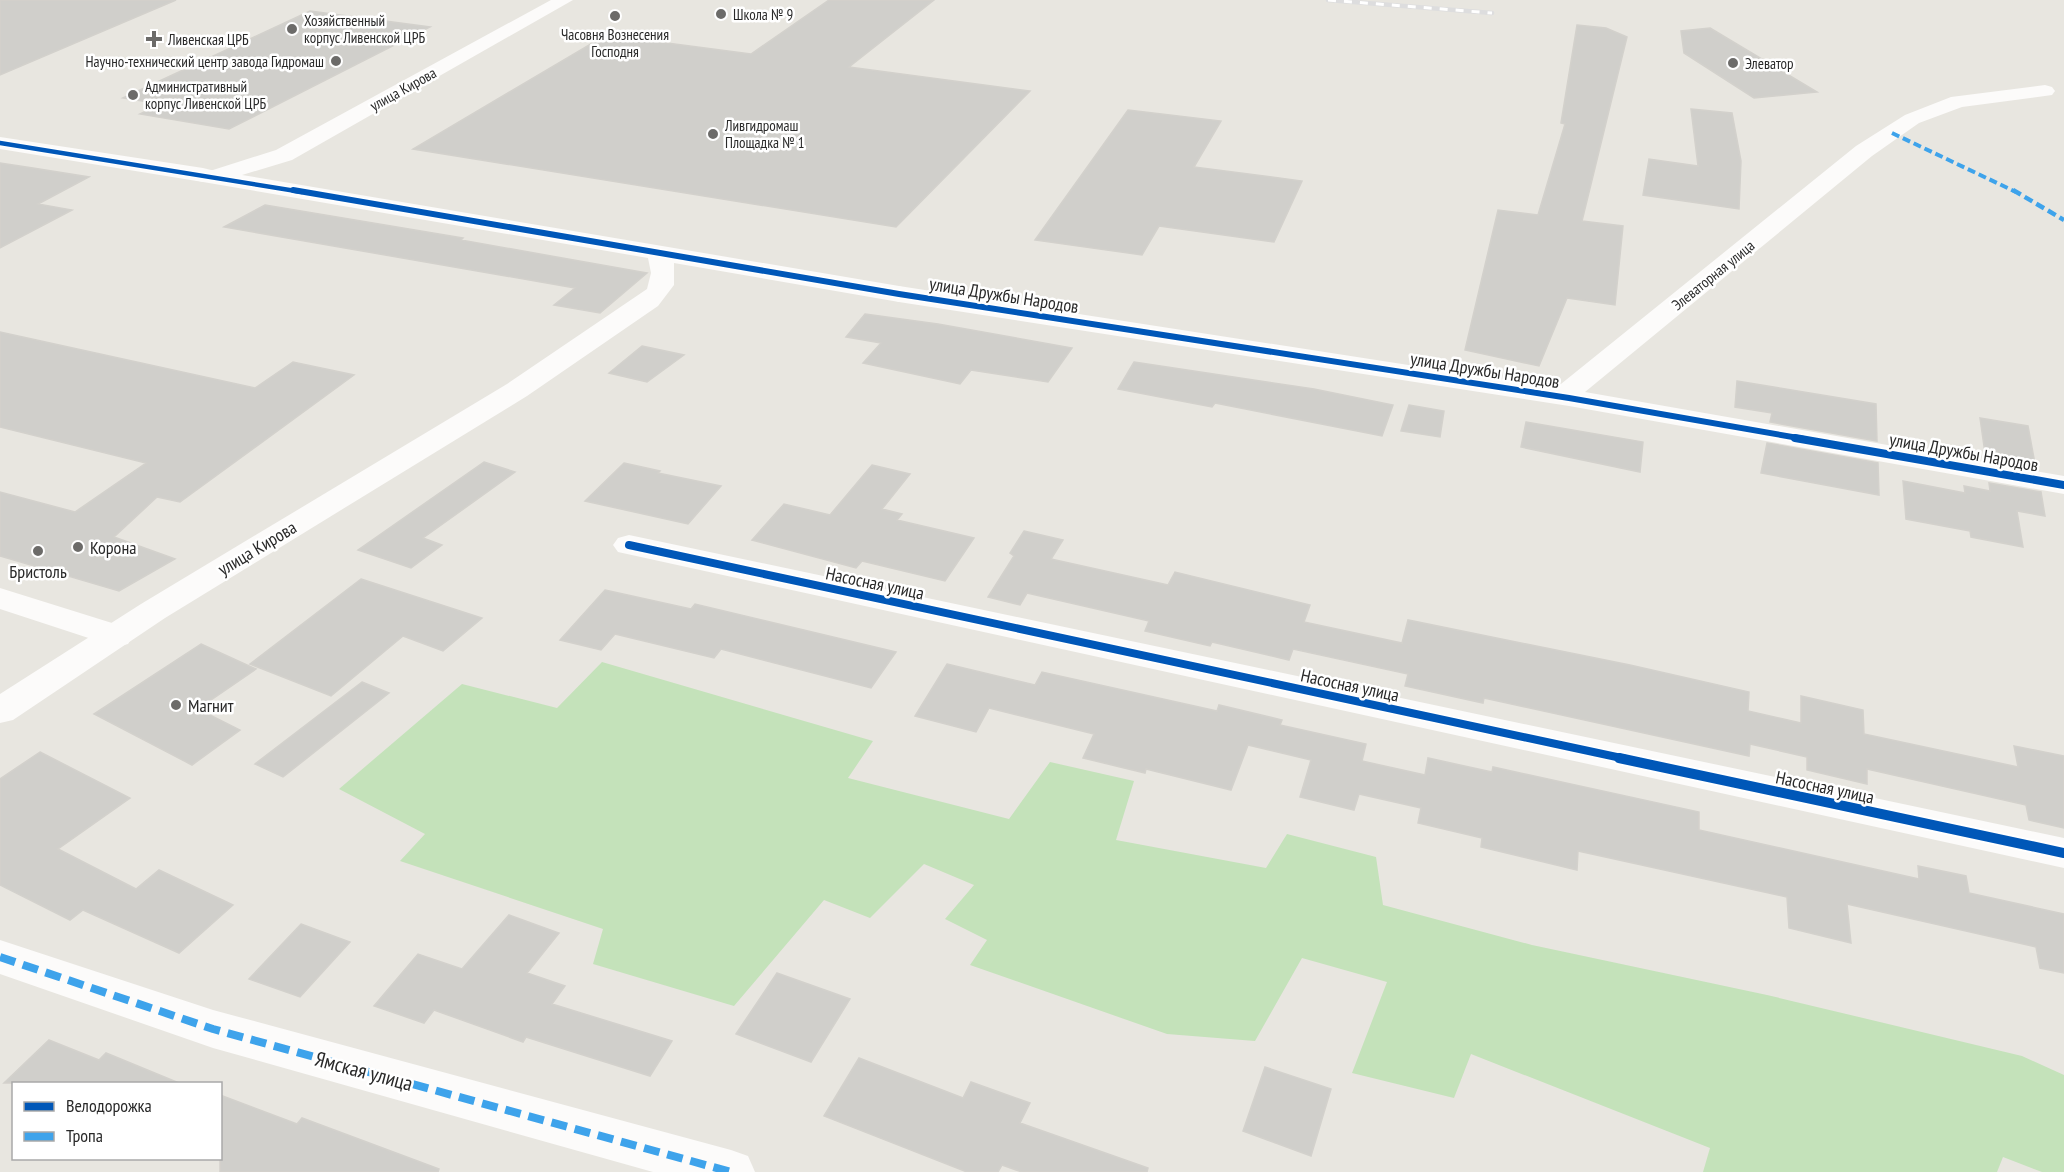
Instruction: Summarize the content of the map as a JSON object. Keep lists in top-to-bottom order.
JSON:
{
  "streets": {
    "street": [
      "улица Кирова",
      "Элеваторная улица",
      "улица Дружбы Народов",
      "Насосная улица",
      "Ямская улица"
    ]
  },
  "crossings": [
    ["улица Кирова", "улица Дружбы Народов"],
    ["Элеваторная улица", "улица Дружбы Народов"]
  ],
  "places": {
    "other": [
      "Школа № 9",
      "Часовня Вознесения Господня",
      "Хозяйственный корпус Ливенской ЦРБ",
      "Научно-технический центр завода Гидромаш",
      "Элеватор",
      "Административный корпус Ливенской ЦРБ",
      "Ливгидромаш Площадка № 1",
      "Корона",
      "Бристоль",
      "Магнит"
    ],
    "health": ["Ливенская ЦРБ"]
  },
  "legend": ["Велодорожка", "Тропа"]
}
